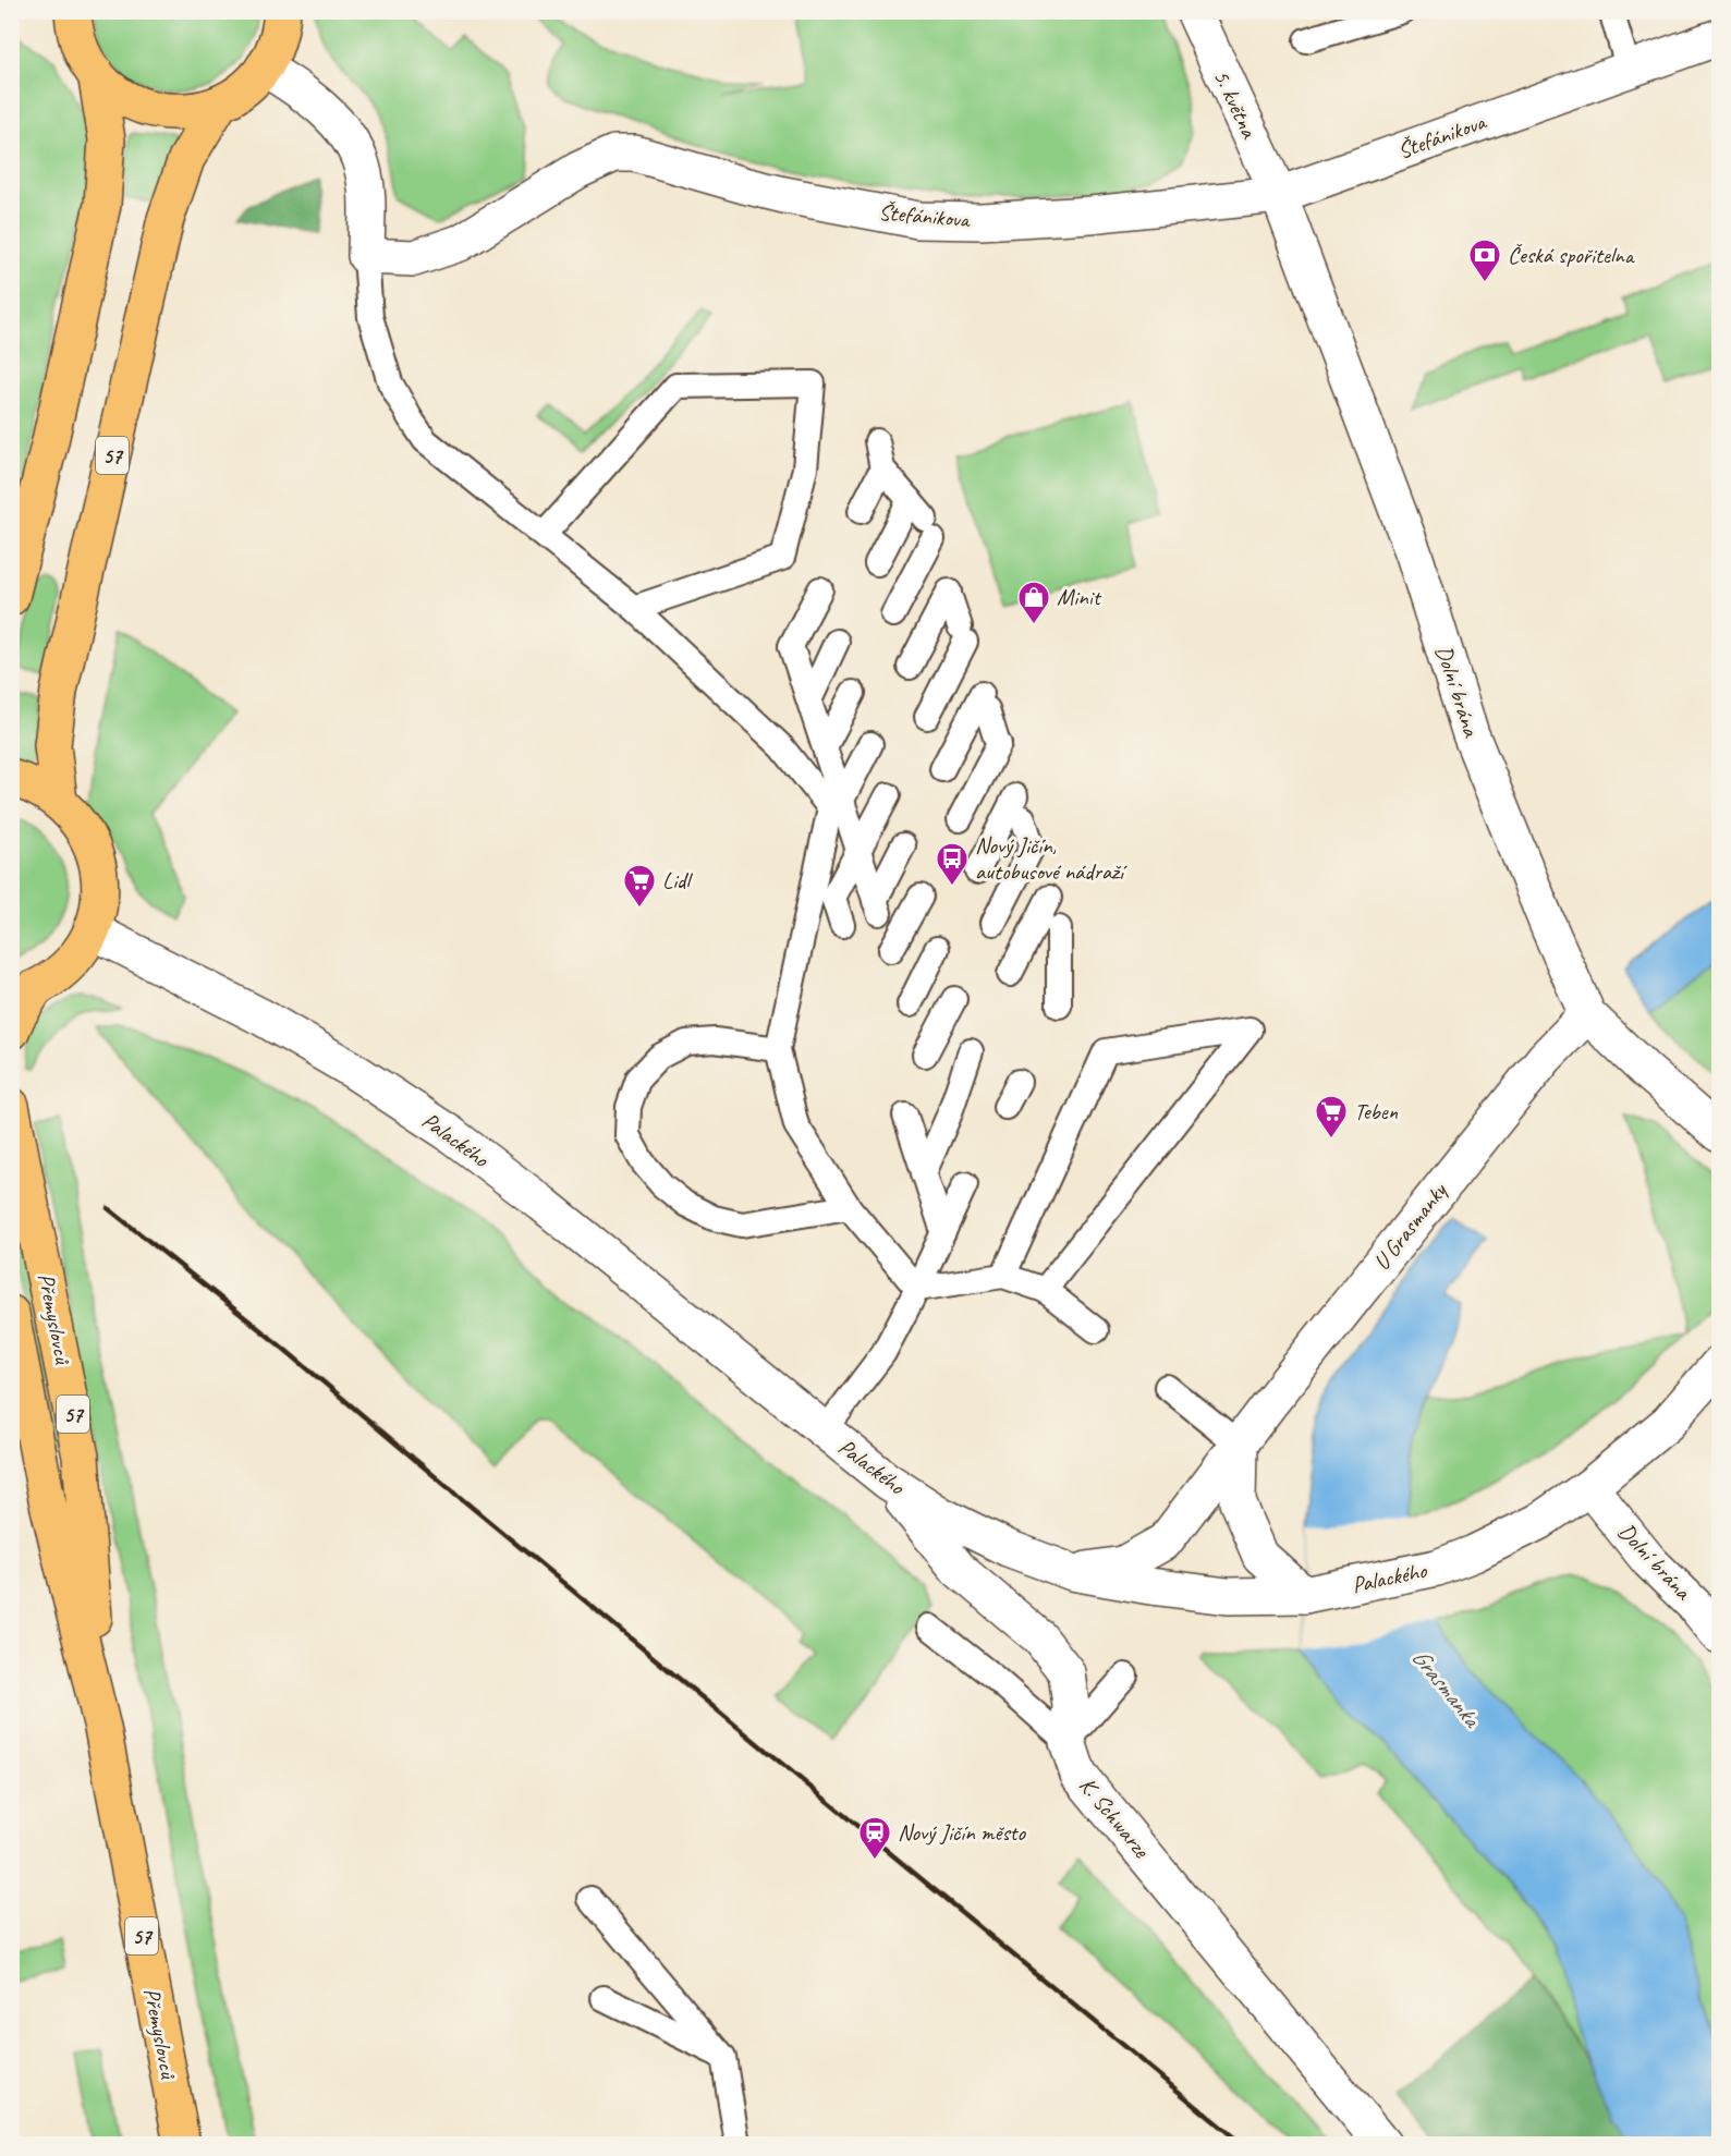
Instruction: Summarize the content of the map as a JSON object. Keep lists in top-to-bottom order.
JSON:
{
  "streets": {
    "main road": ["57", "Přemyslovců"],
    "street": [
      "5. května",
      "Štefánikova",
      "Dolní brána",
      "Palackého",
      "U Grasmanky",
      "K. Schwarze"
    ]
  },
  "crossings": [
    ["5. května", "Štefánikova"],
    ["5. května", "Dolní brána"],
    ["Štefánikova", "Dolní brána"],
    ["Dolní brána", "Palackého"],
    ["Dolní brána", "U Grasmanky"],
    ["Palackého", "U Grasmanky"],
    ["Palackého", "K. Schwarze"]
  ],
  "water": ["Grasmanka"],
  "places": {
    "bank": ["Česká spořitelna"],
    "shop": ["Minit"],
    "bus stop": ["Nový Jičín, autobusové nádraží"],
    "supermarket": ["Lidl", "Teben"],
    "station": ["Nový Jičín město"]
  }
}
